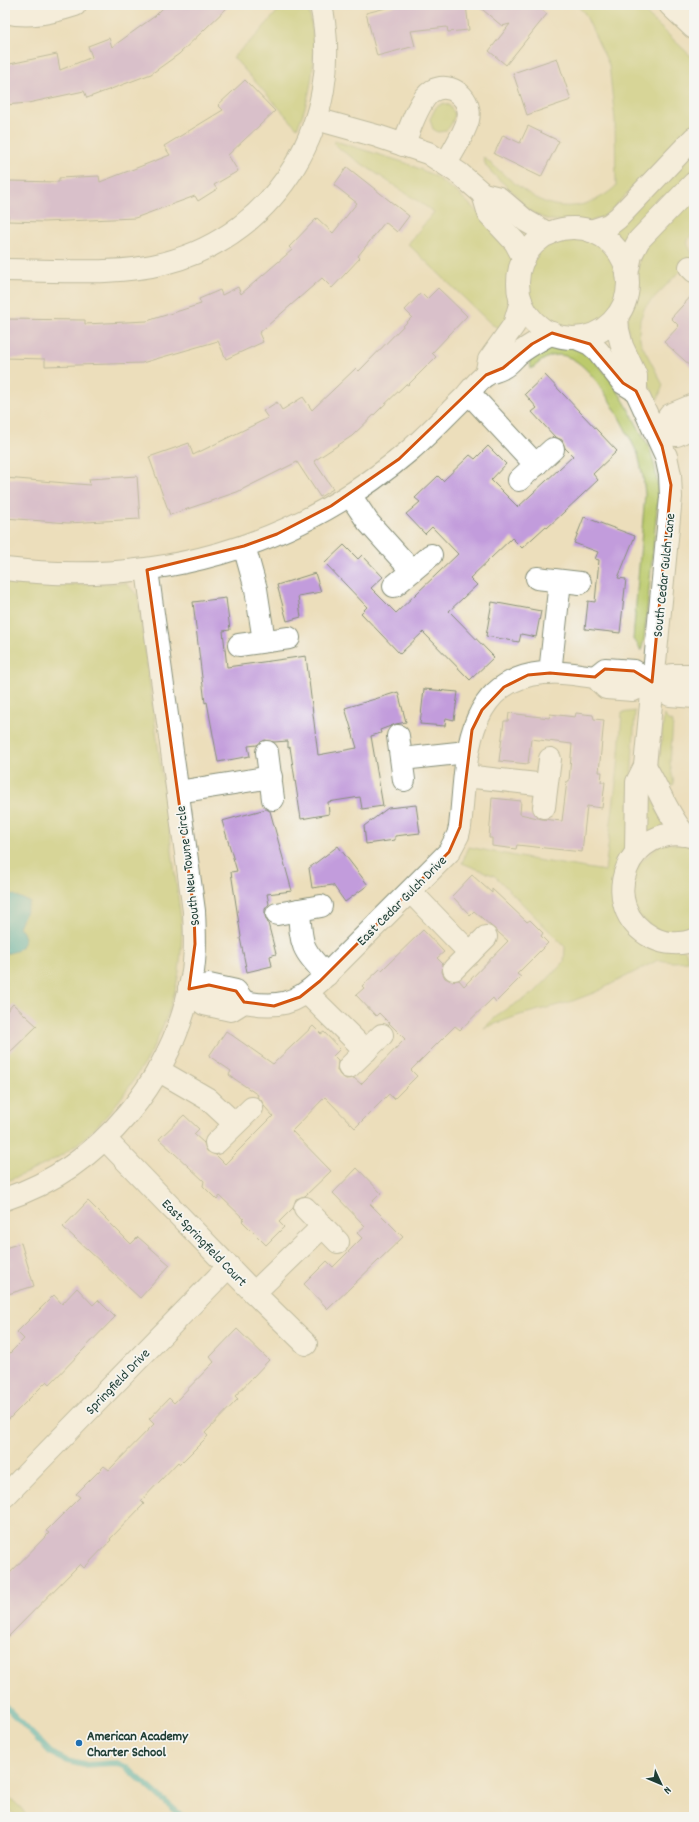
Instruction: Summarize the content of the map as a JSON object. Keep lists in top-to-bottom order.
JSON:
{
  "streets": {
    "street": [
      "South Cedar Gulch Lane",
      "South Neu Towne Circle",
      "East Cedar Gulch Drive",
      "East Springfield Court",
      "Springfield Drive"
    ]
  },
  "crossings": [
    ["South Cedar Gulch Lane", "East Cedar Gulch Drive"],
    ["South Neu Towne Circle", "East Cedar Gulch Drive"],
    ["South Neu Towne Circle", "East Springfield Court"],
    ["East Springfield Court", "Springfield Drive"]
  ],
  "places": ["American Academy Charter School"],
  "north": "bottom right"
}
